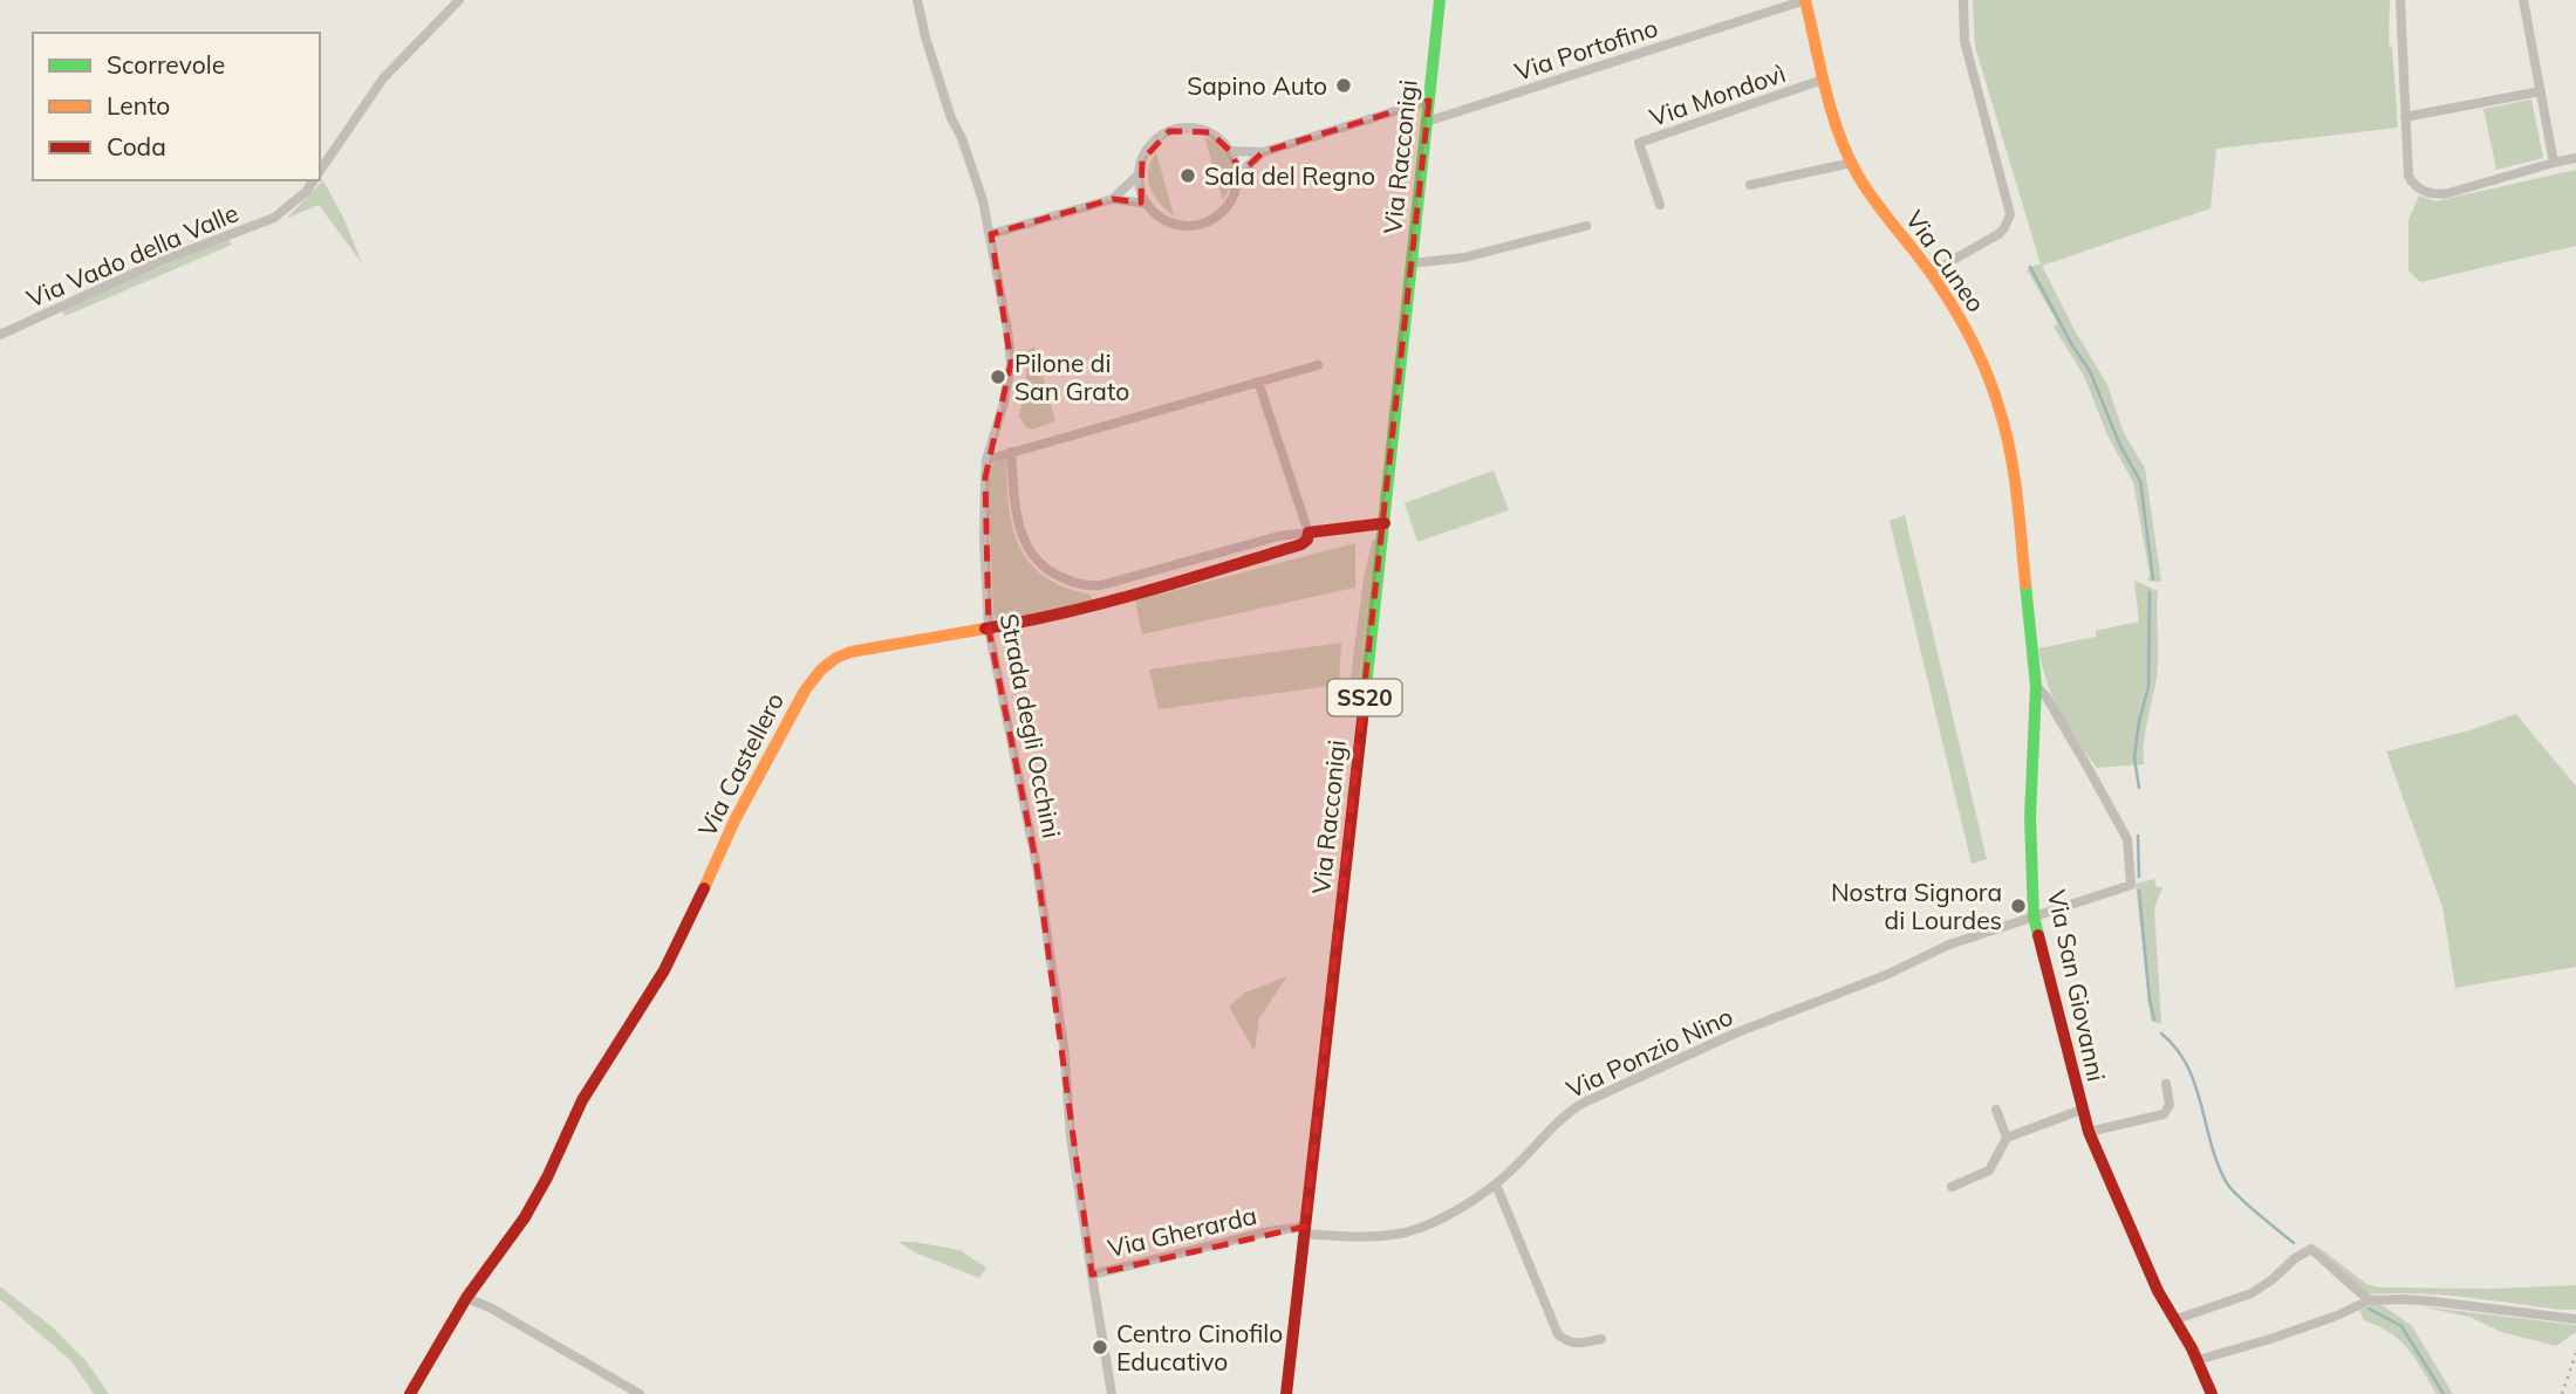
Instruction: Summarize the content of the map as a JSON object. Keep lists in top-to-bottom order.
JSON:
{
  "streets": {
    "street": [
      "Via Portofino",
      "Via Mondovì",
      "Via Racconigi",
      "Via Vado della Valle",
      "Via Cuneo",
      "SS20",
      "Strada degli Occhini",
      "Via Castellero",
      "Via San Giovanni",
      "Via Ponzio Nino",
      "Via Gherarda"
    ]
  },
  "crossings": [
    ["Via Portofino", "Via Racconigi"],
    ["Via Portofino", "Via Cuneo"],
    ["Via Mondovì", "Via Cuneo"],
    ["Via Racconigi", "Via Castellero"],
    ["Via Racconigi", "Via Ponzio Nino"],
    ["Via Racconigi", "Via Gherarda"],
    ["Via Cuneo", "Via San Giovanni"],
    ["Strada degli Occhini", "Via Castellero"],
    ["Strada degli Occhini", "Via Gherarda"],
    ["Via San Giovanni", "Via Ponzio Nino"],
    ["Via Ponzio Nino", "Via Gherarda"]
  ],
  "places": [
    "Sapino Auto",
    "Sala del Regno",
    "Pilone di San Grato",
    "Nostra Signora di Lourdes",
    "Centro Cinofilo Educativo"
  ],
  "legend": ["Scorrevole", "Lento", "Coda"]
}
